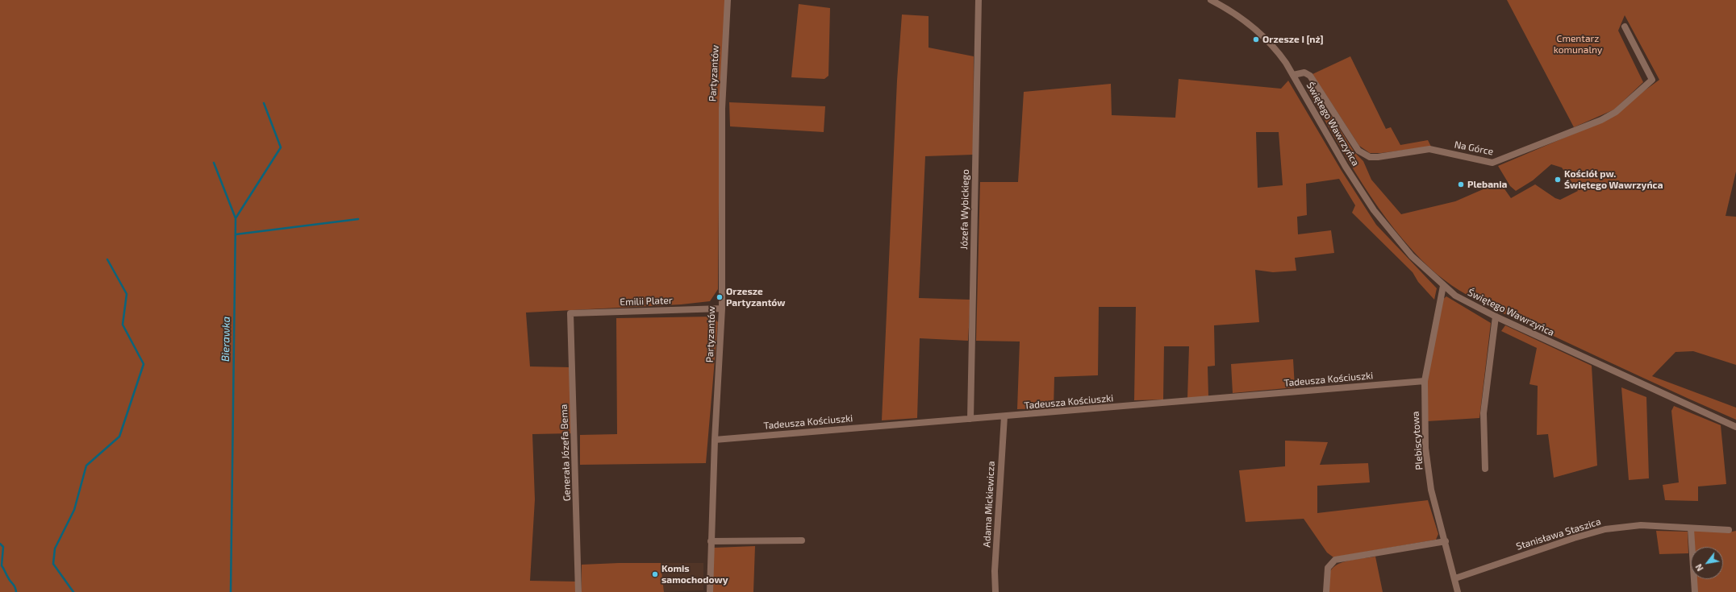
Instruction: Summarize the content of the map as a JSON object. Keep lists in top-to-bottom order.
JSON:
{
  "streets": {
    "street": [
      "Partyzantów",
      "Świętego Wawrzyńca",
      "Na Górce",
      "Józefa Wybickiego",
      "Emilii Plater",
      "Tadeusza Kościuszki",
      "Plebiscytowa",
      "Generała Józefa Bema",
      "Adama Mickiewicza",
      "Stanisława Staszica"
    ]
  },
  "crossings": [
    ["Partyzantów", "Emilii Plater"],
    ["Partyzantów", "Tadeusza Kościuszki"],
    ["Świętego Wawrzyńca", "Na Górce"],
    ["Świętego Wawrzyńca", "Plebiscytowa"],
    ["Józefa Wybickiego", "Tadeusza Kościuszki"],
    ["Emilii Plater", "Generała Józefa Bema"],
    ["Tadeusza Kościuszki", "Plebiscytowa"],
    ["Tadeusza Kościuszki", "Adama Mickiewicza"],
    ["Plebiscytowa", "Stanisława Staszica"]
  ],
  "water": ["Bierawka"],
  "parks": ["Cmentarz komunalny"],
  "places": [
    "Orzesze I [nż]",
    "Kościół pw. Świętego Wawrzyńca",
    "Plebania",
    "Orzesze Partyzantów",
    "Komis samochodowy"
  ],
  "north": "bottom left"
}
